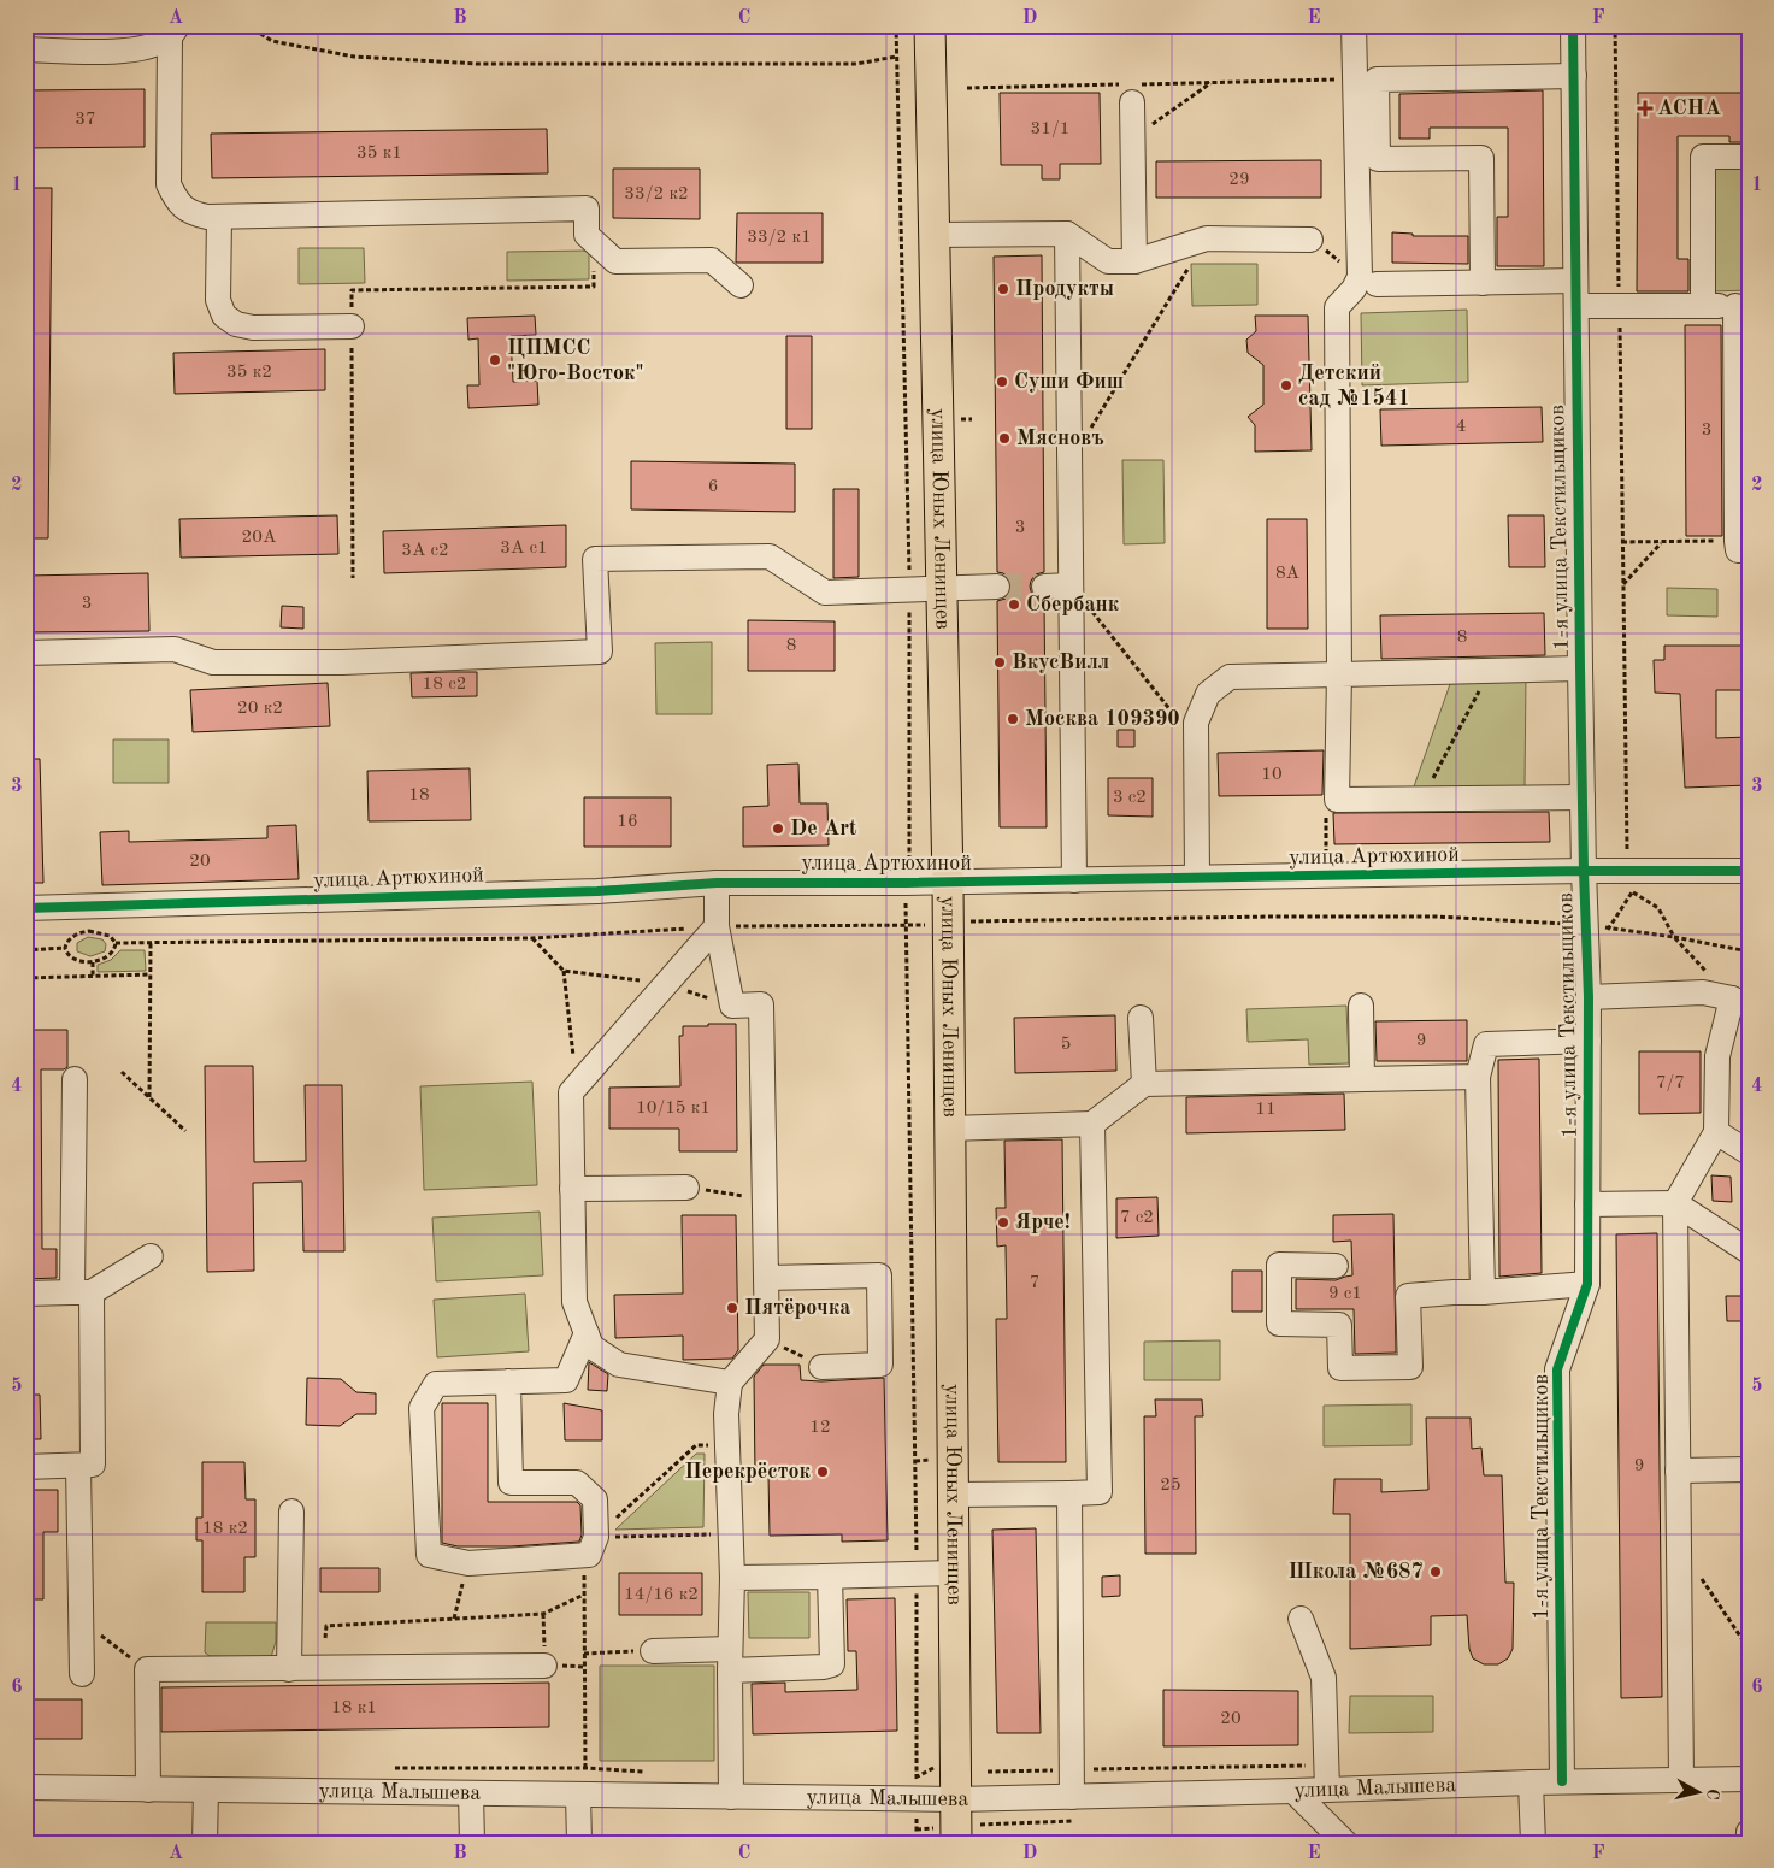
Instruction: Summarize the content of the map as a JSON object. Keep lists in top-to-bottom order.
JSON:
{
  "streets": {
    "main road": ["улица Юных Ленинцев"],
    "street": ["1-я улица Текстильщиков", "улица Артюхиной", "улица Малышева"]
  },
  "crossings": [
    ["улица Юных Ленинцев", "улица Артюхиной"],
    ["улица Юных Ленинцев", "улица Малышева"],
    ["1-я улица Текстильщиков", "улица Артюхиной"],
    ["1-я улица Текстильщиков", "улица Малышева"]
  ],
  "places": {
    "health": ["АСНА"],
    "other": [
      "Продукты",
      "ЦПМСС \"Юго-Восток\"",
      "Суши Фиш",
      "Детский сад №1541",
      "Мясновъ",
      "Сбербанк",
      "ВкусВилл",
      "Москва 109390",
      "De Art",
      "Ярче!",
      "Пятёрочка",
      "Перекрёсток",
      "Школа №687"
    ]
  },
  "house_numbers": [
    "37",
    "31/1",
    "35 к1",
    "29",
    "33/2 к2",
    "33/2 к1",
    "35 к2",
    "4",
    "3",
    "6",
    "3",
    "20А",
    "3А с1",
    "3А с2",
    "8А",
    "3",
    "8",
    "8",
    "18 с2",
    "20 к2",
    "10",
    "18",
    "3 с2",
    "16",
    "20",
    "9",
    "5",
    "7/7",
    "10/15 к1",
    "11",
    "7 с2",
    "7",
    "9 с1",
    "12",
    "9",
    "25",
    "18 к2",
    "14/16 к2",
    "18 к1",
    "20"
  ],
  "north": "right",
  "grid": {
    "columns": [
      "A",
      "B",
      "C",
      "D",
      "E",
      "F"
    ],
    "rows": [
      "1",
      "2",
      "3",
      "4",
      "5",
      "6"
    ]
  }
}
